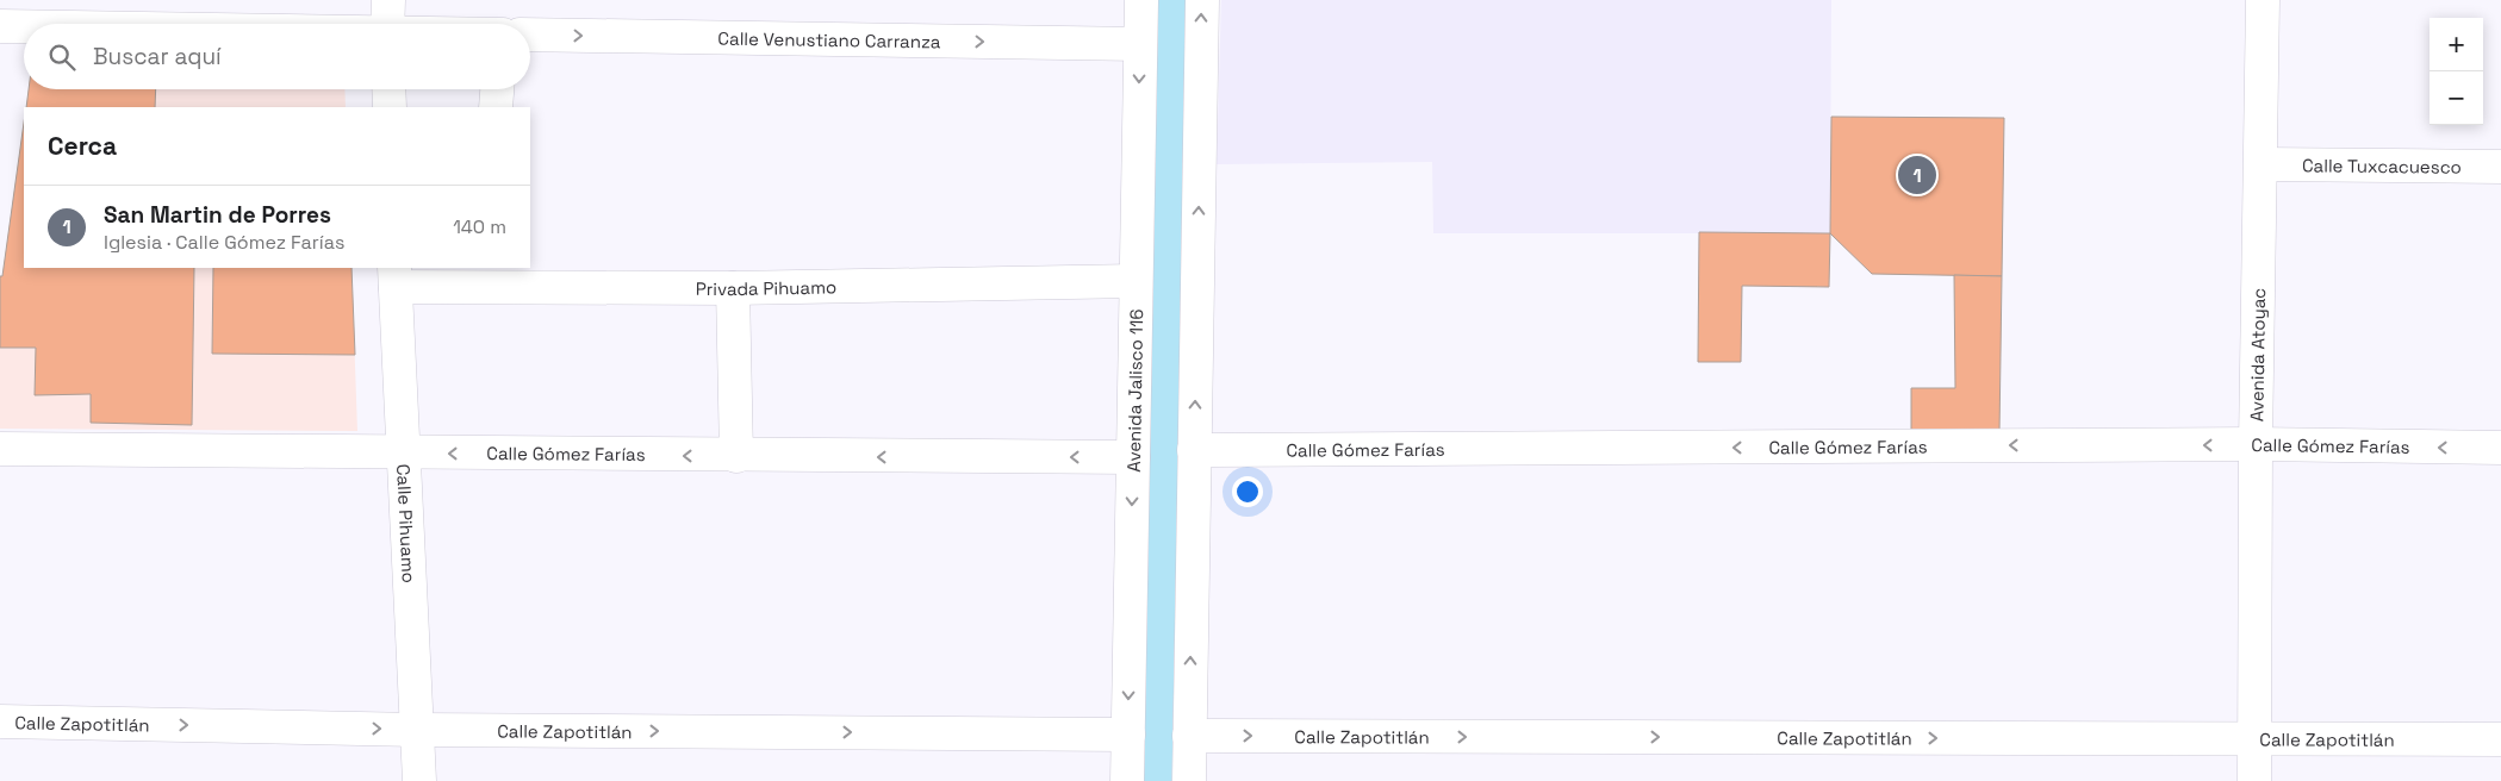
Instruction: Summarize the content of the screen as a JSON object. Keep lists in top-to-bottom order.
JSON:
{
  "streets": {
    "street": [
      "Calle Venustiano Carranza",
      "Calle Tuxcacuesco",
      "Privada Pihuamo",
      "Avenida Atoyac",
      "Avenida Jalisco 116",
      "Calle Gómez Farías",
      "Calle Pihuamo",
      "Calle Zapotitlán"
    ]
  },
  "crossings": [
    ["Calle Venustiano Carranza", "Avenida Jalisco 116"],
    ["Calle Tuxcacuesco", "Avenida Atoyac"],
    ["Privada Pihuamo", "Avenida Jalisco 116"],
    ["Privada Pihuamo", "Calle Pihuamo"],
    ["Avenida Atoyac", "Calle Gómez Farías"],
    ["Avenida Atoyac", "Calle Zapotitlán"],
    ["Avenida Jalisco 116", "Calle Gómez Farías"],
    ["Avenida Jalisco 116", "Calle Zapotitlán"],
    ["Calle Gómez Farías", "Calle Pihuamo"],
    ["Calle Pihuamo", "Calle Zapotitlán"]
  ],
  "one_way": ["Calle Venustiano Carranza", "Calle Gómez Farías", "Calle Zapotitlán"],
  "page": {
    "map_buttons": ["+", "−"],
    "search": "Buscar aquí",
    "heading": "Cerca",
    "pins": "1",
    "list": [
      {
        "mark": "1",
        "name": "San Martin de Porres",
        "note": "Iglesia · Calle Gómez Farías",
        "value": "140 m"
      }
    ]
  }
}
